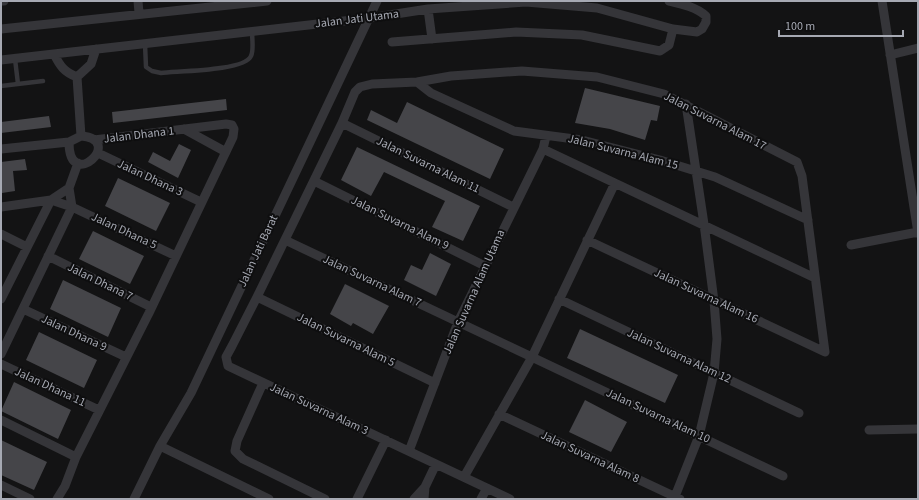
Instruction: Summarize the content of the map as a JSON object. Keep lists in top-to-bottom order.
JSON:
{
  "streets": {
    "street": [
      "Jalan Jati Utama",
      "Jalan Suvarna Alam 17",
      "Jalan Dhana 1",
      "Jalan Suvarna Alam 15",
      "Jalan Suvarna Alam 11",
      "Jalan Dhana 3",
      "Jalan Suvarna Alam 9",
      "Jalan Dhana 5",
      "Jalan Jati Barat",
      "Jalan Suvarna Alam 7",
      "Jalan Dhana 7",
      "Jalan Suvarna Alam Utama",
      "Jalan Suvarna Alam 16",
      "Jalan Dhana 9",
      "Jalan Suvarna Alam 5",
      "Jalan Suvarna Alam 12",
      "Jalan Dhana 11",
      "Jalan Suvarna Alam 3",
      "Jalan Suvarna Alam 10",
      "Jalan Suvarna Alam 8"
    ]
  },
  "crossings": [
    ["Jalan Jati Utama", "Jalan Jati Barat"],
    ["Jalan Suvarna Alam 17", "Jalan Suvarna Alam 15"],
    ["Jalan Suvarna Alam 17", "Jalan Suvarna Alam 11"],
    ["Jalan Dhana 1", "Jalan Dhana 3"],
    ["Jalan Suvarna Alam 15", "Jalan Suvarna Alam Utama"],
    ["Jalan Suvarna Alam 15", "Jalan Suvarna Alam 16"],
    ["Jalan Suvarna Alam 11", "Jalan Suvarna Alam Utama"],
    ["Jalan Suvarna Alam 9", "Jalan Suvarna Alam Utama"],
    ["Jalan Suvarna Alam 7", "Jalan Suvarna Alam Utama"],
    ["Jalan Suvarna Alam 7", "Jalan Suvarna Alam 10"],
    ["Jalan Suvarna Alam Utama", "Jalan Suvarna Alam 5"],
    ["Jalan Suvarna Alam Utama", "Jalan Suvarna Alam 3"],
    ["Jalan Suvarna Alam 5", "Jalan Suvarna Alam 3"]
  ],
  "scale_bar": "100 m"
}
